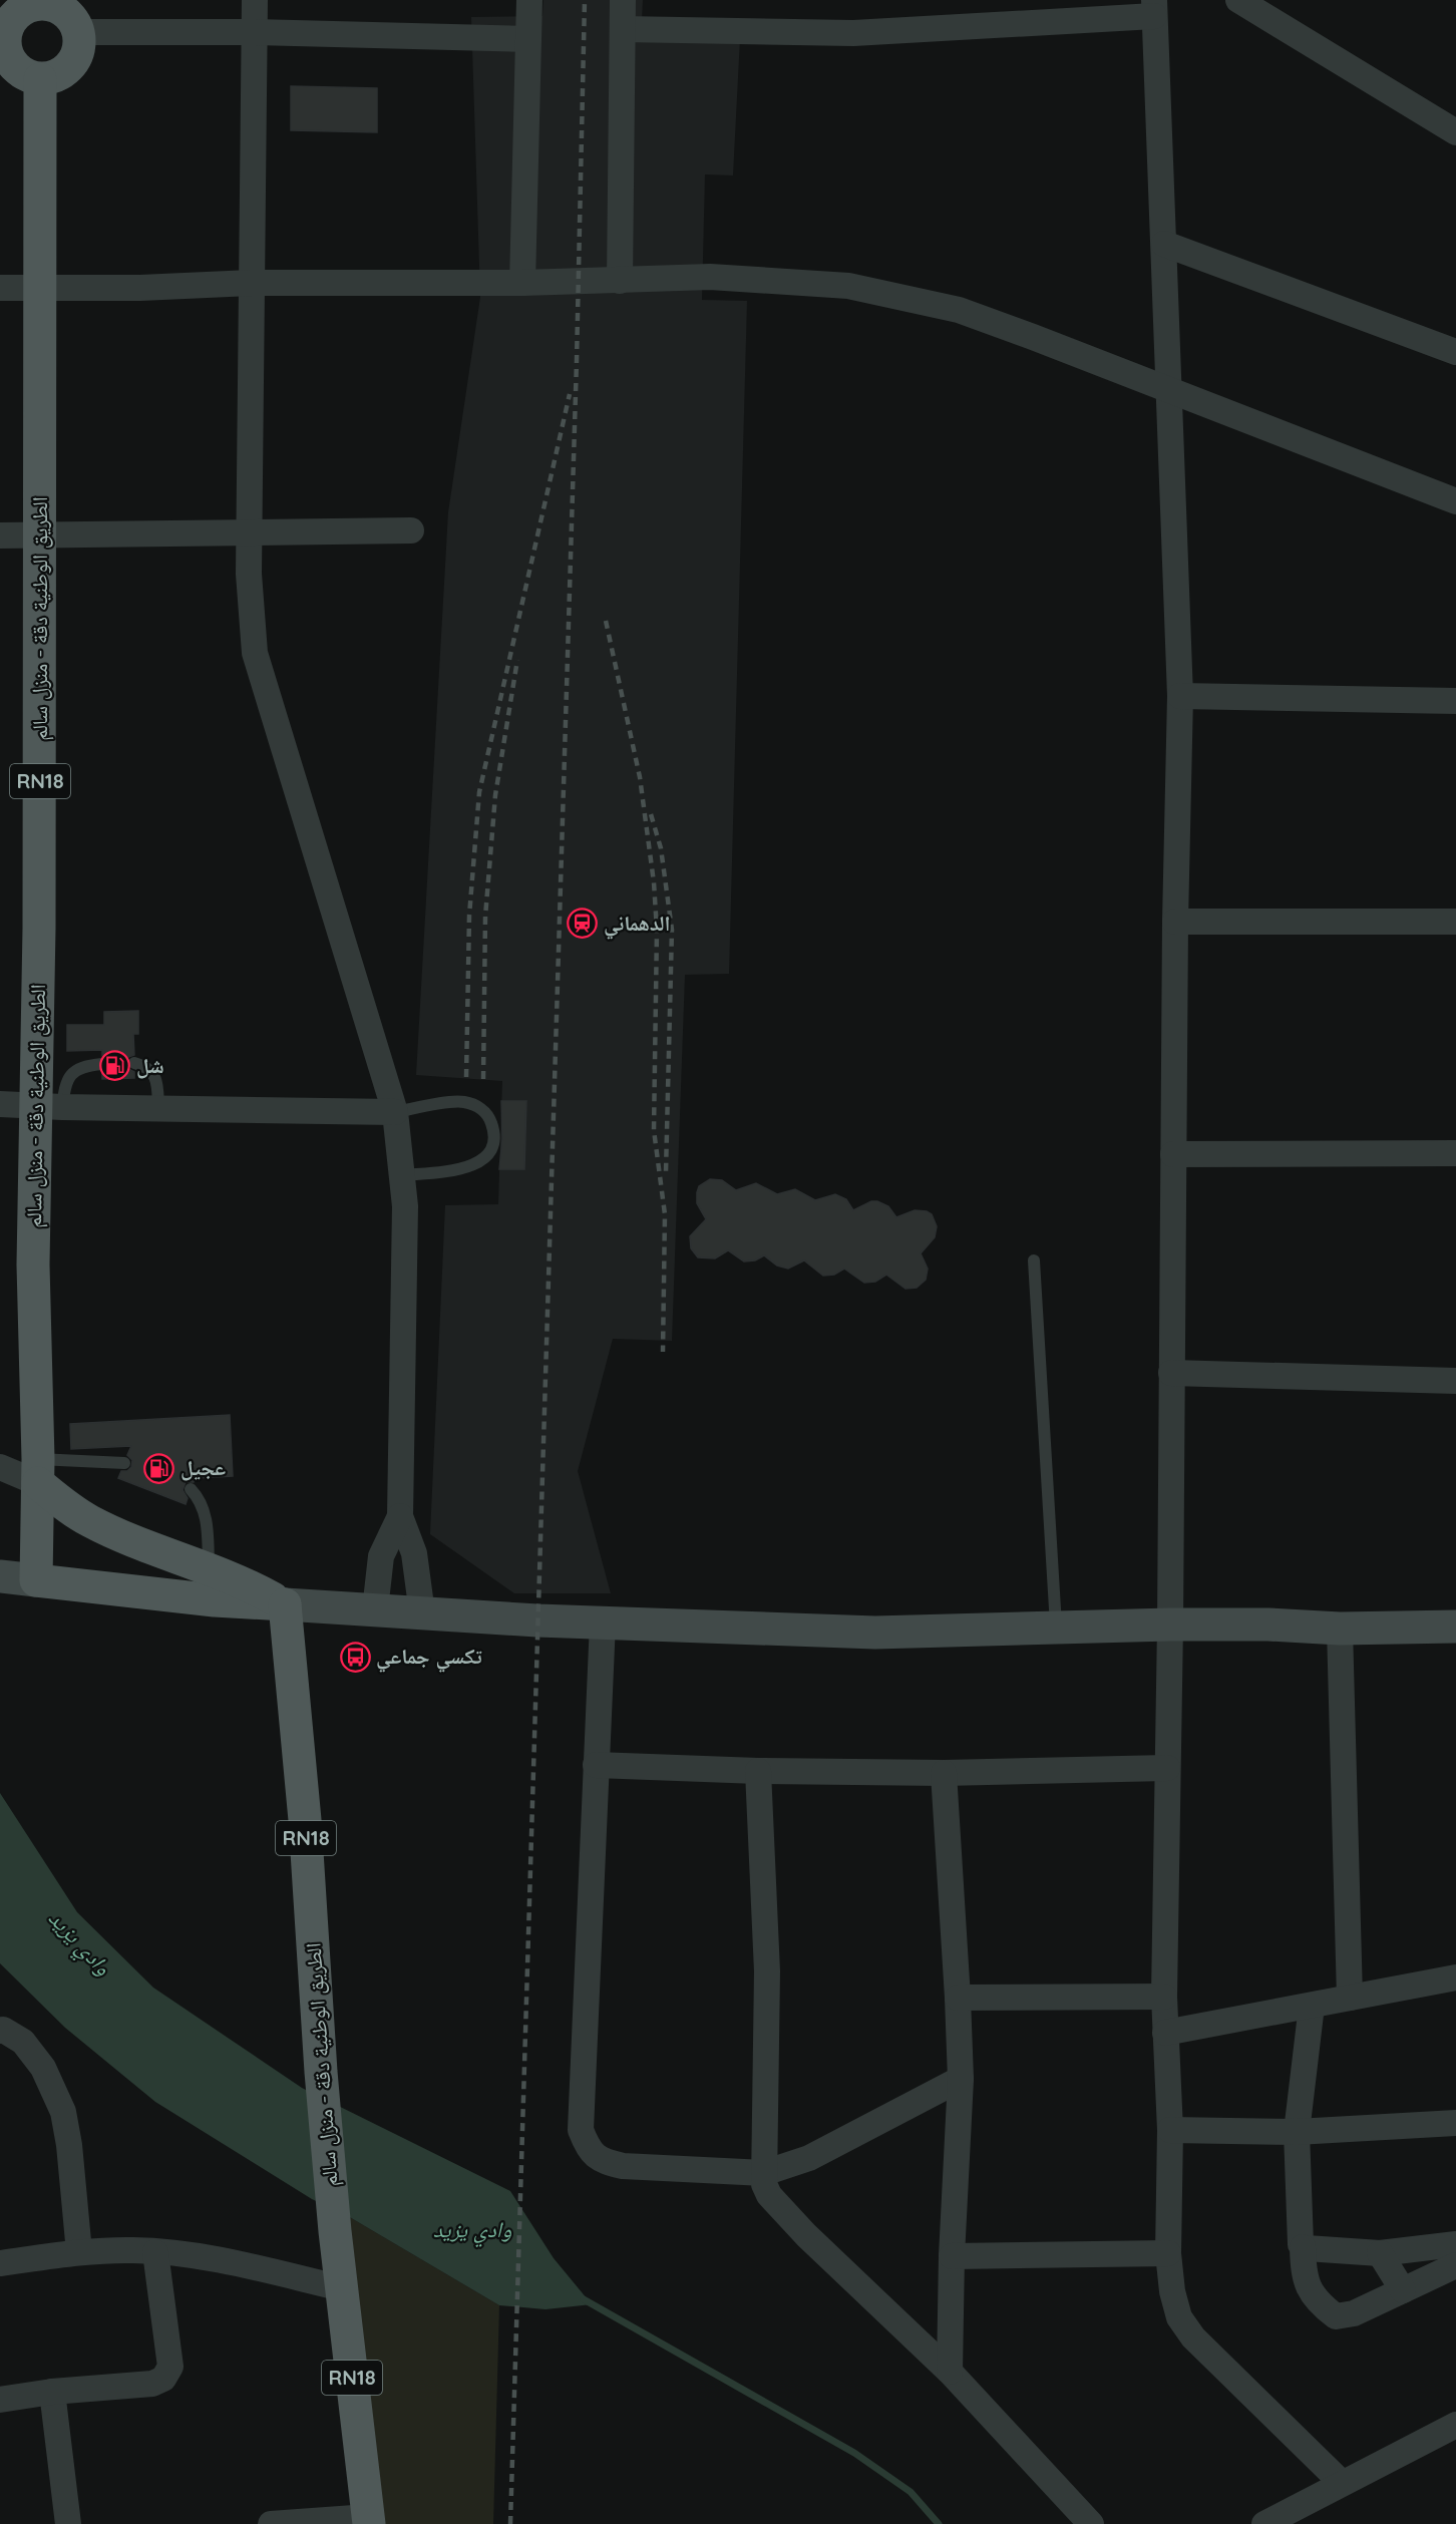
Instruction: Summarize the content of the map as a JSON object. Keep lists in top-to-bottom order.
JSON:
{
  "streets": {
    "main road": ["الطريق الوطنية دقة - منزل سالم", "RN18"]
  },
  "water": ["وادي يزيد"],
  "places": {
    "station": ["الدهماني"],
    "fuel station": ["شل", "عجيل"],
    "bus stop": ["تكسي جماعي"]
  }
}
